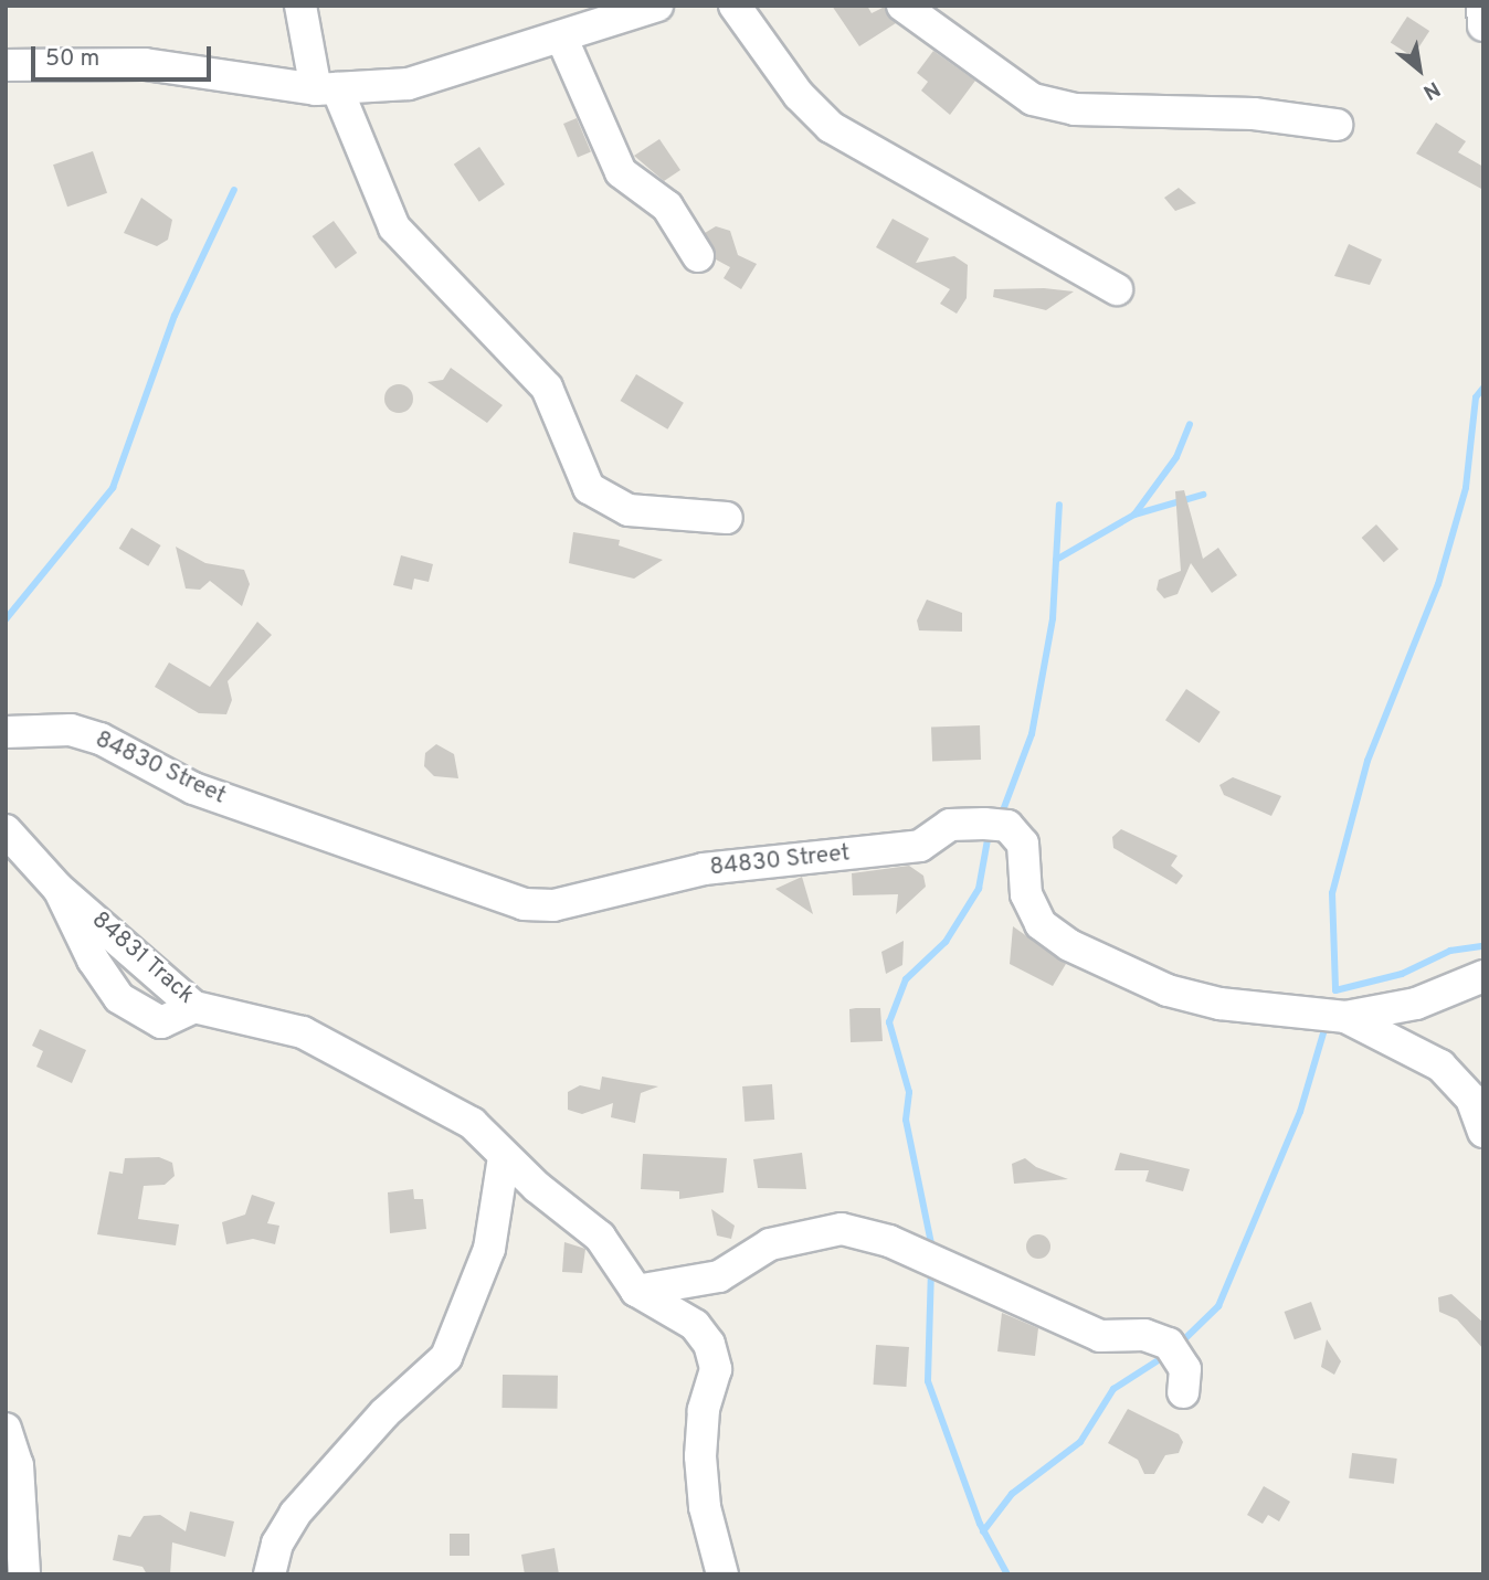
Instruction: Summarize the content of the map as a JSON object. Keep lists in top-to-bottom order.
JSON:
{
  "streets": {
    "street": ["84830 Street", "84831 Track"]
  },
  "scale_bar": "50 m",
  "north": "bottom right"
}
